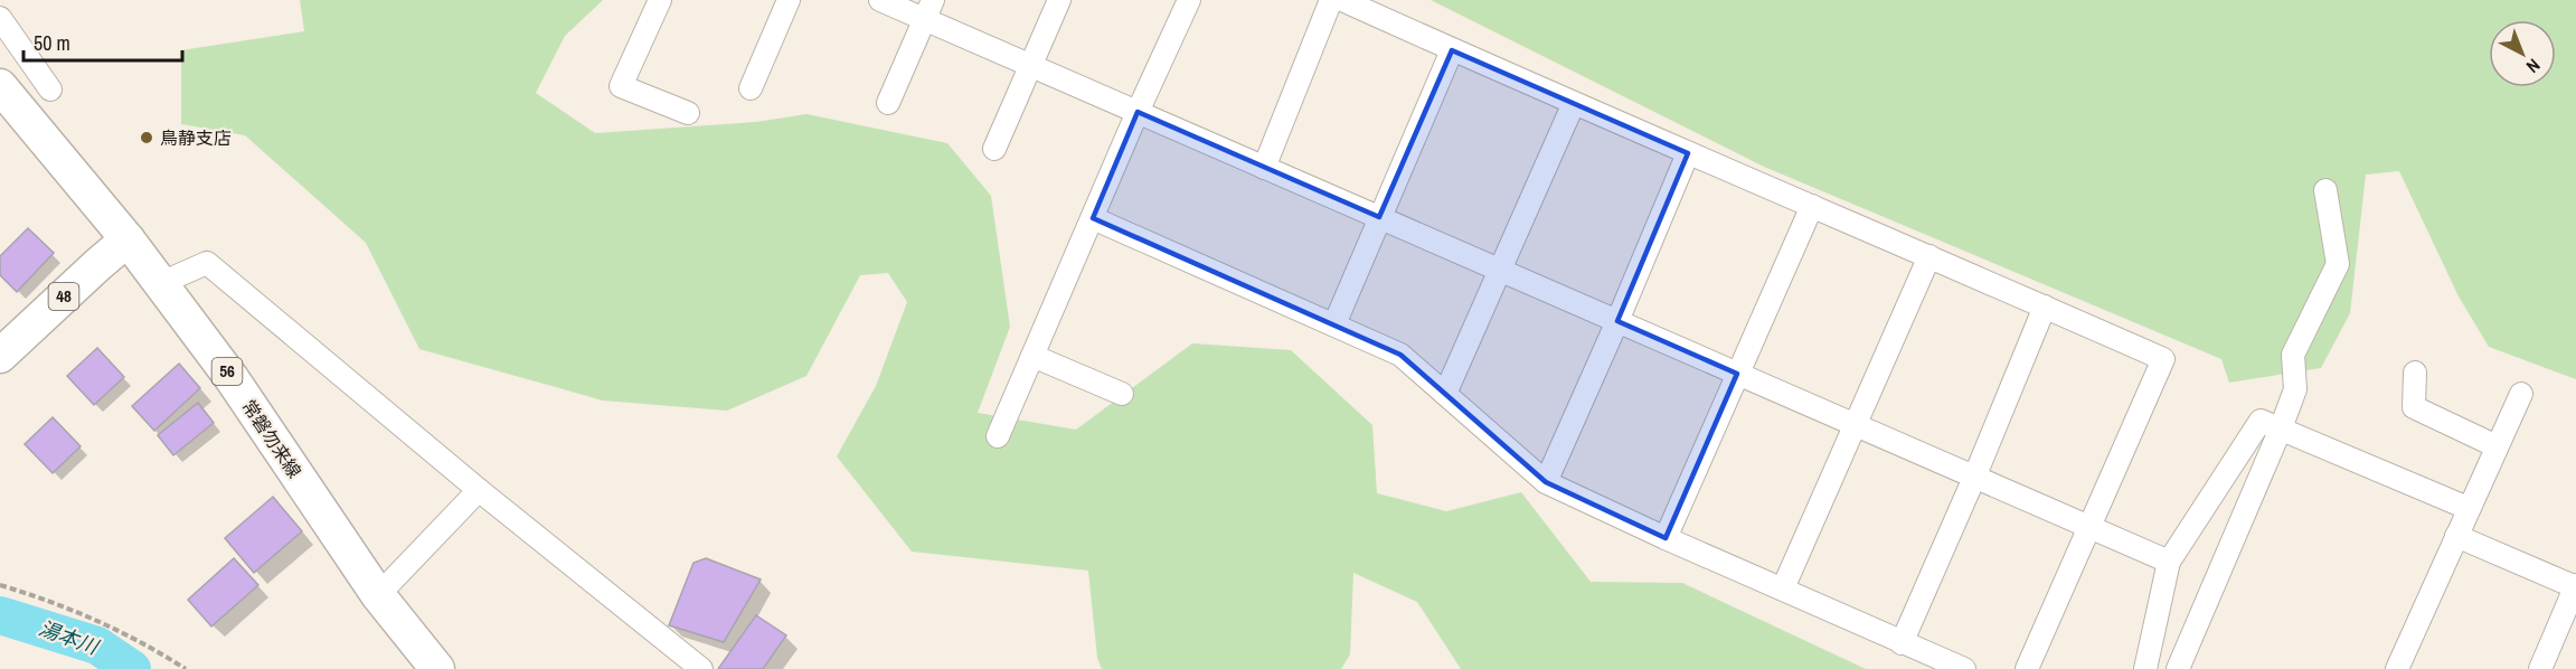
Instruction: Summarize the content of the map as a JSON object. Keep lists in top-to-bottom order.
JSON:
{
  "streets": {
    "main road": ["48", "56", "常磐勿来線"]
  },
  "crossings": [
    ["48", "常磐勿来線"]
  ],
  "water": ["湯本川"],
  "places": ["鳥静支店"],
  "scale_bar": "50 m",
  "north": "bottom right"
}
